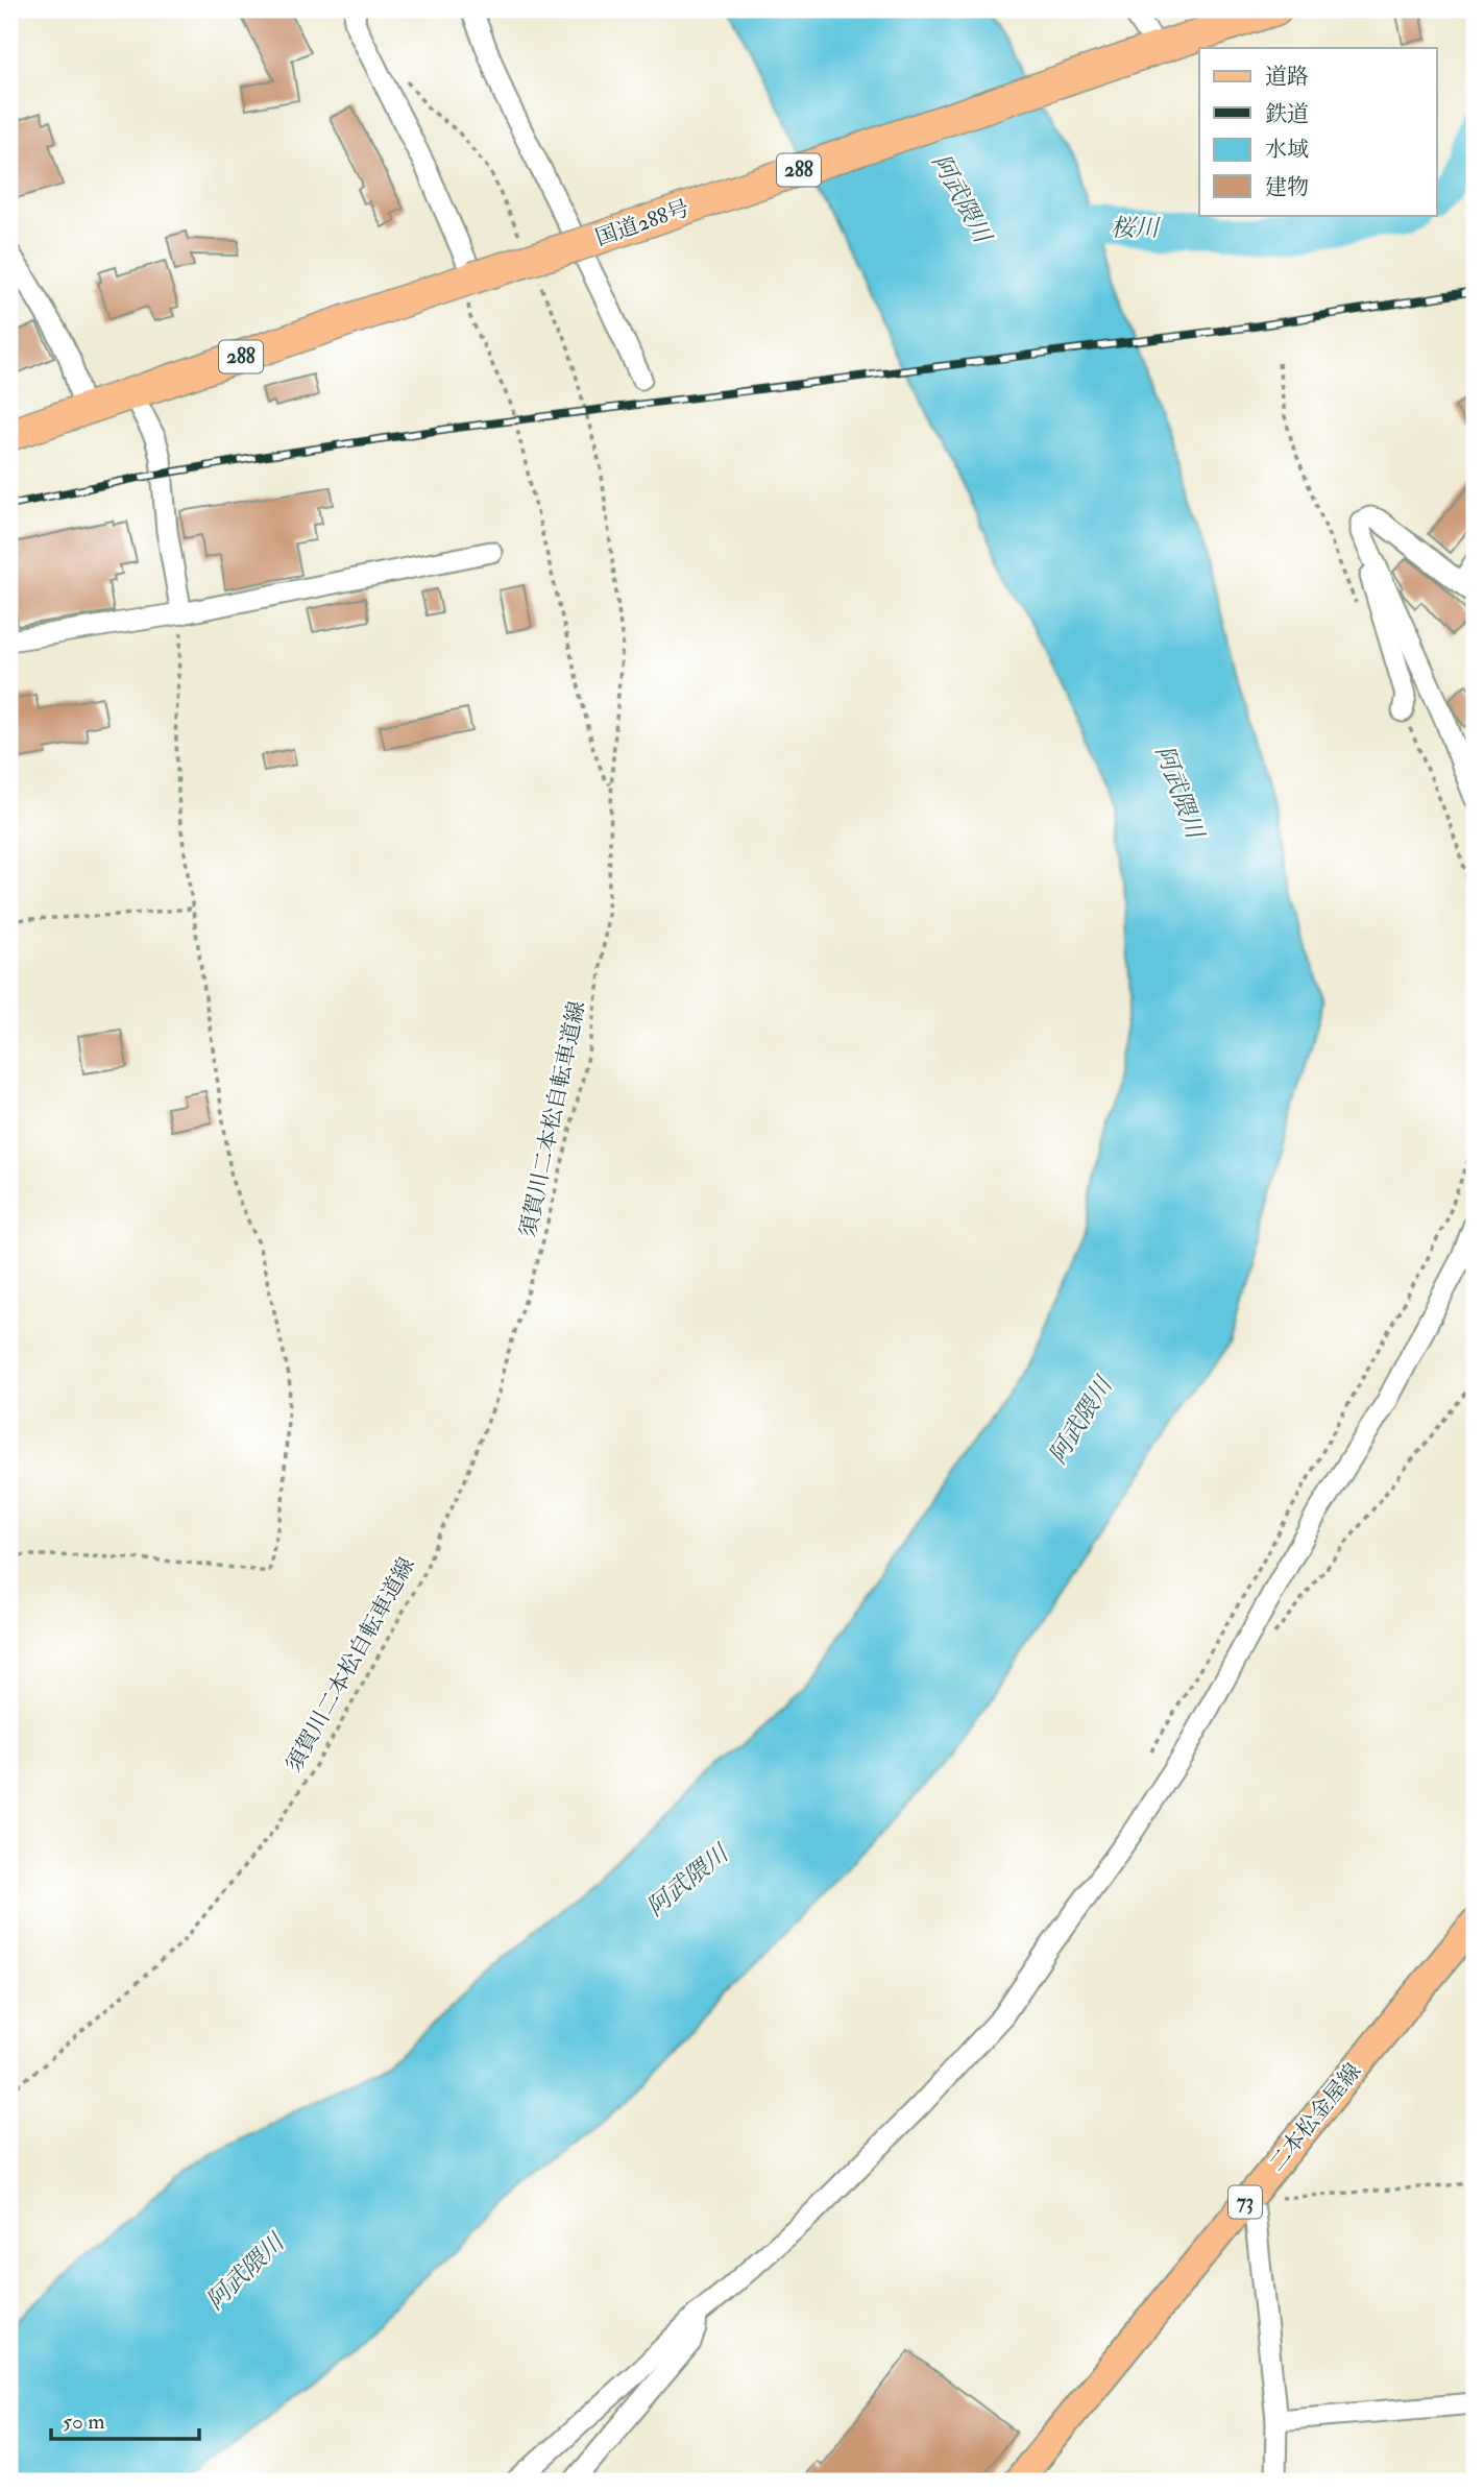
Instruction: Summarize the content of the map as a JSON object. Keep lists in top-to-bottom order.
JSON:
{
  "streets": {
    "highway": ["288", "国道288号"],
    "main road": ["二本松金屋線", "73"],
    "path": ["須賀川二本松自転車道線"]
  },
  "water": ["阿武隈川", "桜川"],
  "legend": [
    "道路",
    "鉄道",
    "水域",
    "建物"
  ],
  "scale_bar": "50 m"
}
